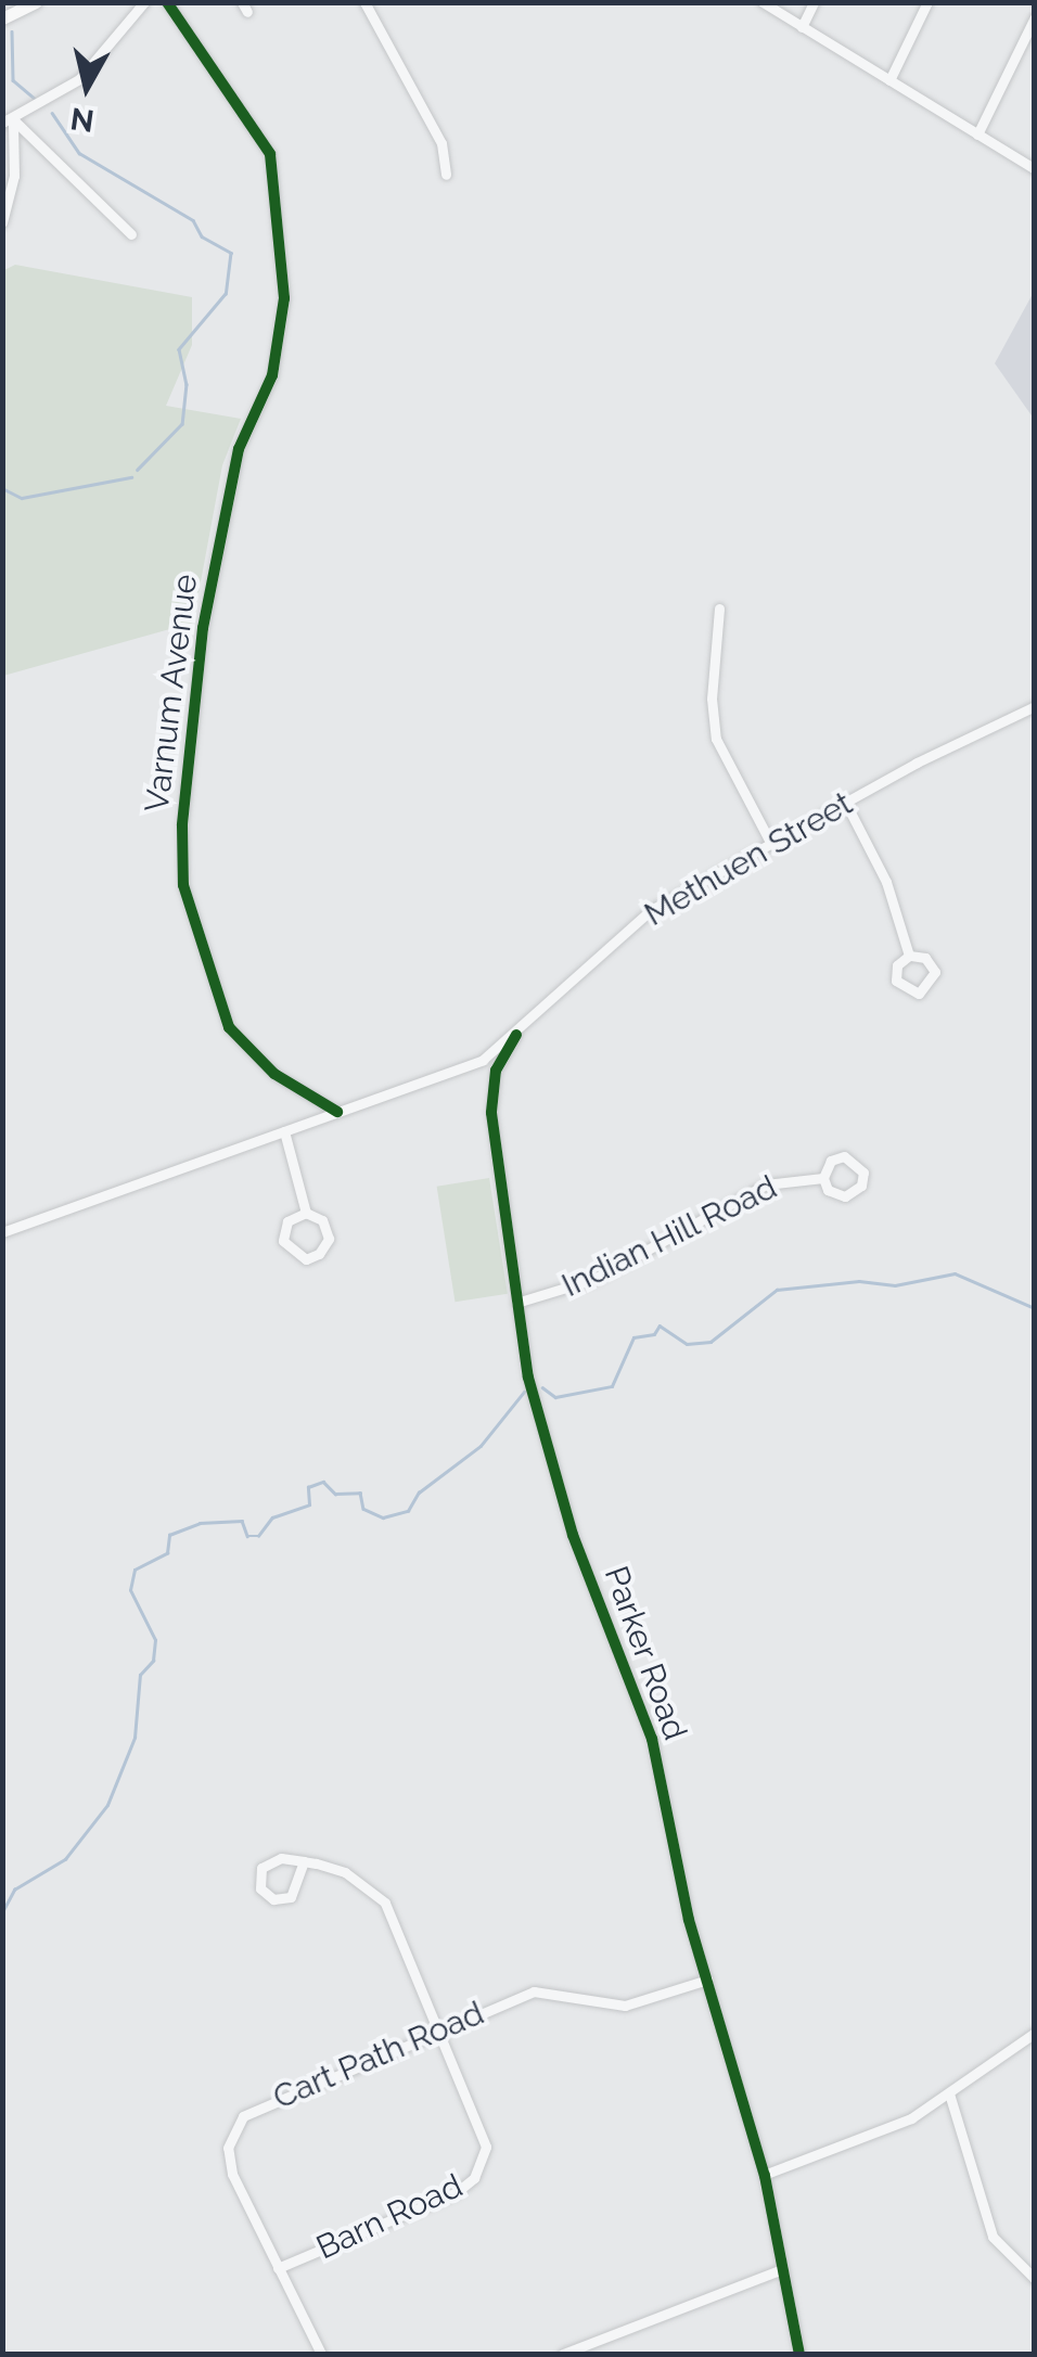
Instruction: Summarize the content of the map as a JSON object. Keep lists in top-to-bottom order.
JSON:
{
  "streets": {
    "street": [
      "Varnum Avenue",
      "Methuen Street",
      "Indian Hill Road",
      "Parker Road",
      "Cart Path Road",
      "Barn Road"
    ]
  },
  "crossings": [
    ["Varnum Avenue", "Methuen Street"],
    ["Methuen Street", "Parker Road"],
    ["Indian Hill Road", "Parker Road"],
    ["Parker Road", "Cart Path Road"],
    ["Cart Path Road", "Barn Road"]
  ],
  "north": "bottom"
}
